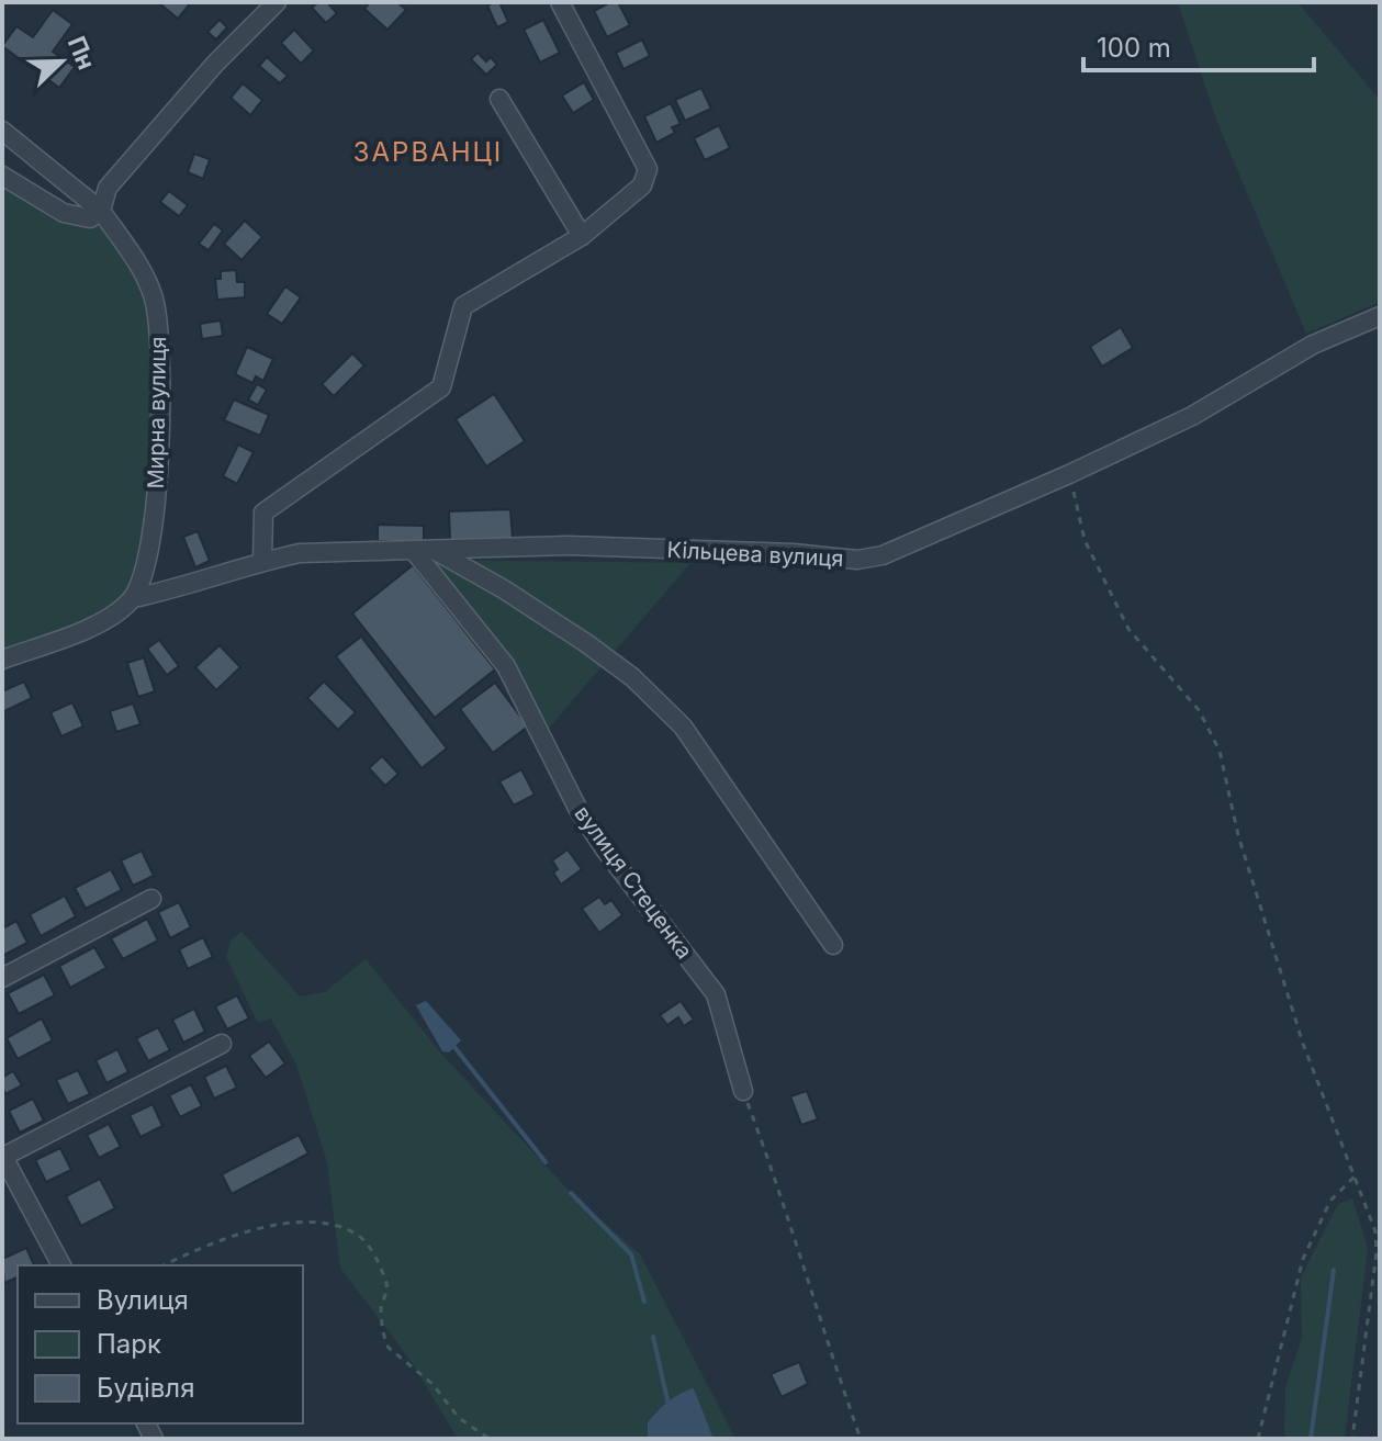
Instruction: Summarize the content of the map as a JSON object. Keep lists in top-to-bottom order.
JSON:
{
  "streets": {
    "street": ["Мирна вулиця", "Кільцева вулиця", "вулиця Стеценка"]
  },
  "crossings": [
    ["Мирна вулиця", "Кільцева вулиця"],
    ["Кільцева вулиця", "вулиця Стеценка"]
  ],
  "districts": ["ЗАРВАНЦІ"],
  "legend": ["Вулиця", "Парк", "Будівля"],
  "scale_bar": "100 m",
  "north": "top right"
}
